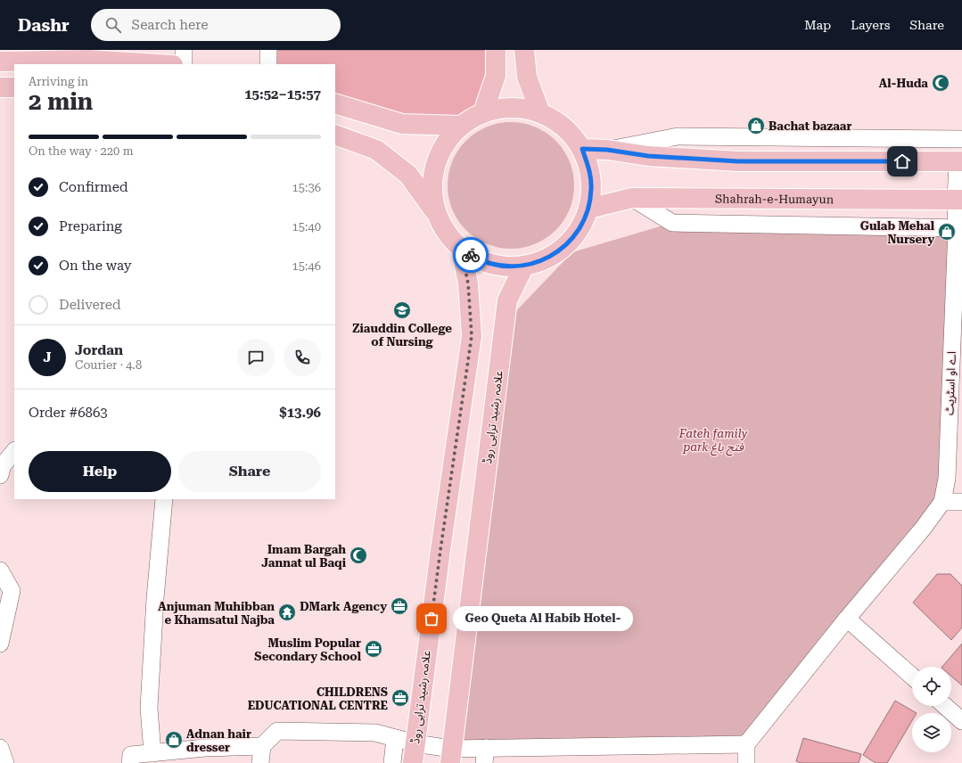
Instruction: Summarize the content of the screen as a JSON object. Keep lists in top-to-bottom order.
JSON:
{
  "streets": {
    "main road": ["Shahrah-e-Humayun", "علامہ رشید ترابی روڈ"],
    "street": ["اے او اسٹریٹ"]
  },
  "crossings": [
    ["Shahrah-e-Humayun", "اے او اسٹریٹ"]
  ],
  "parks": ["Fateh family park فتح باغ"],
  "places": {
    "mosque": ["Al-Huda", "Imam Bargah Jannat ul Baqi"],
    "shop": ["Bachat bazaar", "Gulab Mehal Nursery", "Adnan hair dresser"],
    "school or university": ["Ziauddin College of Nursing"],
    "office": ["DMark Agency", "Muslim Popular Secondary School", "CHILDRENS EDUCATIONAL CENTRE"],
    "temple": ["Anjuman Muhibban e Khamsatul Najba"],
    "other": ["Geo Queta Al Habib Hotel-"]
  },
  "page": {
    "header": "Dashr",
    "search": "Search here",
    "nav": ["Map", "Layers", "Share"],
    "heading": ["2 min", "Arriving in", "15:52–15:57"],
    "panel": [
      "Jordan",
      "Courier · 4.8",
      "Order #6863",
      "$13.96"
    ],
    "bar": "On the way · 220 m",
    "list": [
      ["Confirmed", "15:36"],
      ["Preparing", "15:40"],
      ["On the way", "15:46"],
      "Delivered"
    ],
    "round": "J",
    "buttons": ["Help", "Share"],
    "bubble": "Geo Queta Al Habib Hotel-"
  }
}
